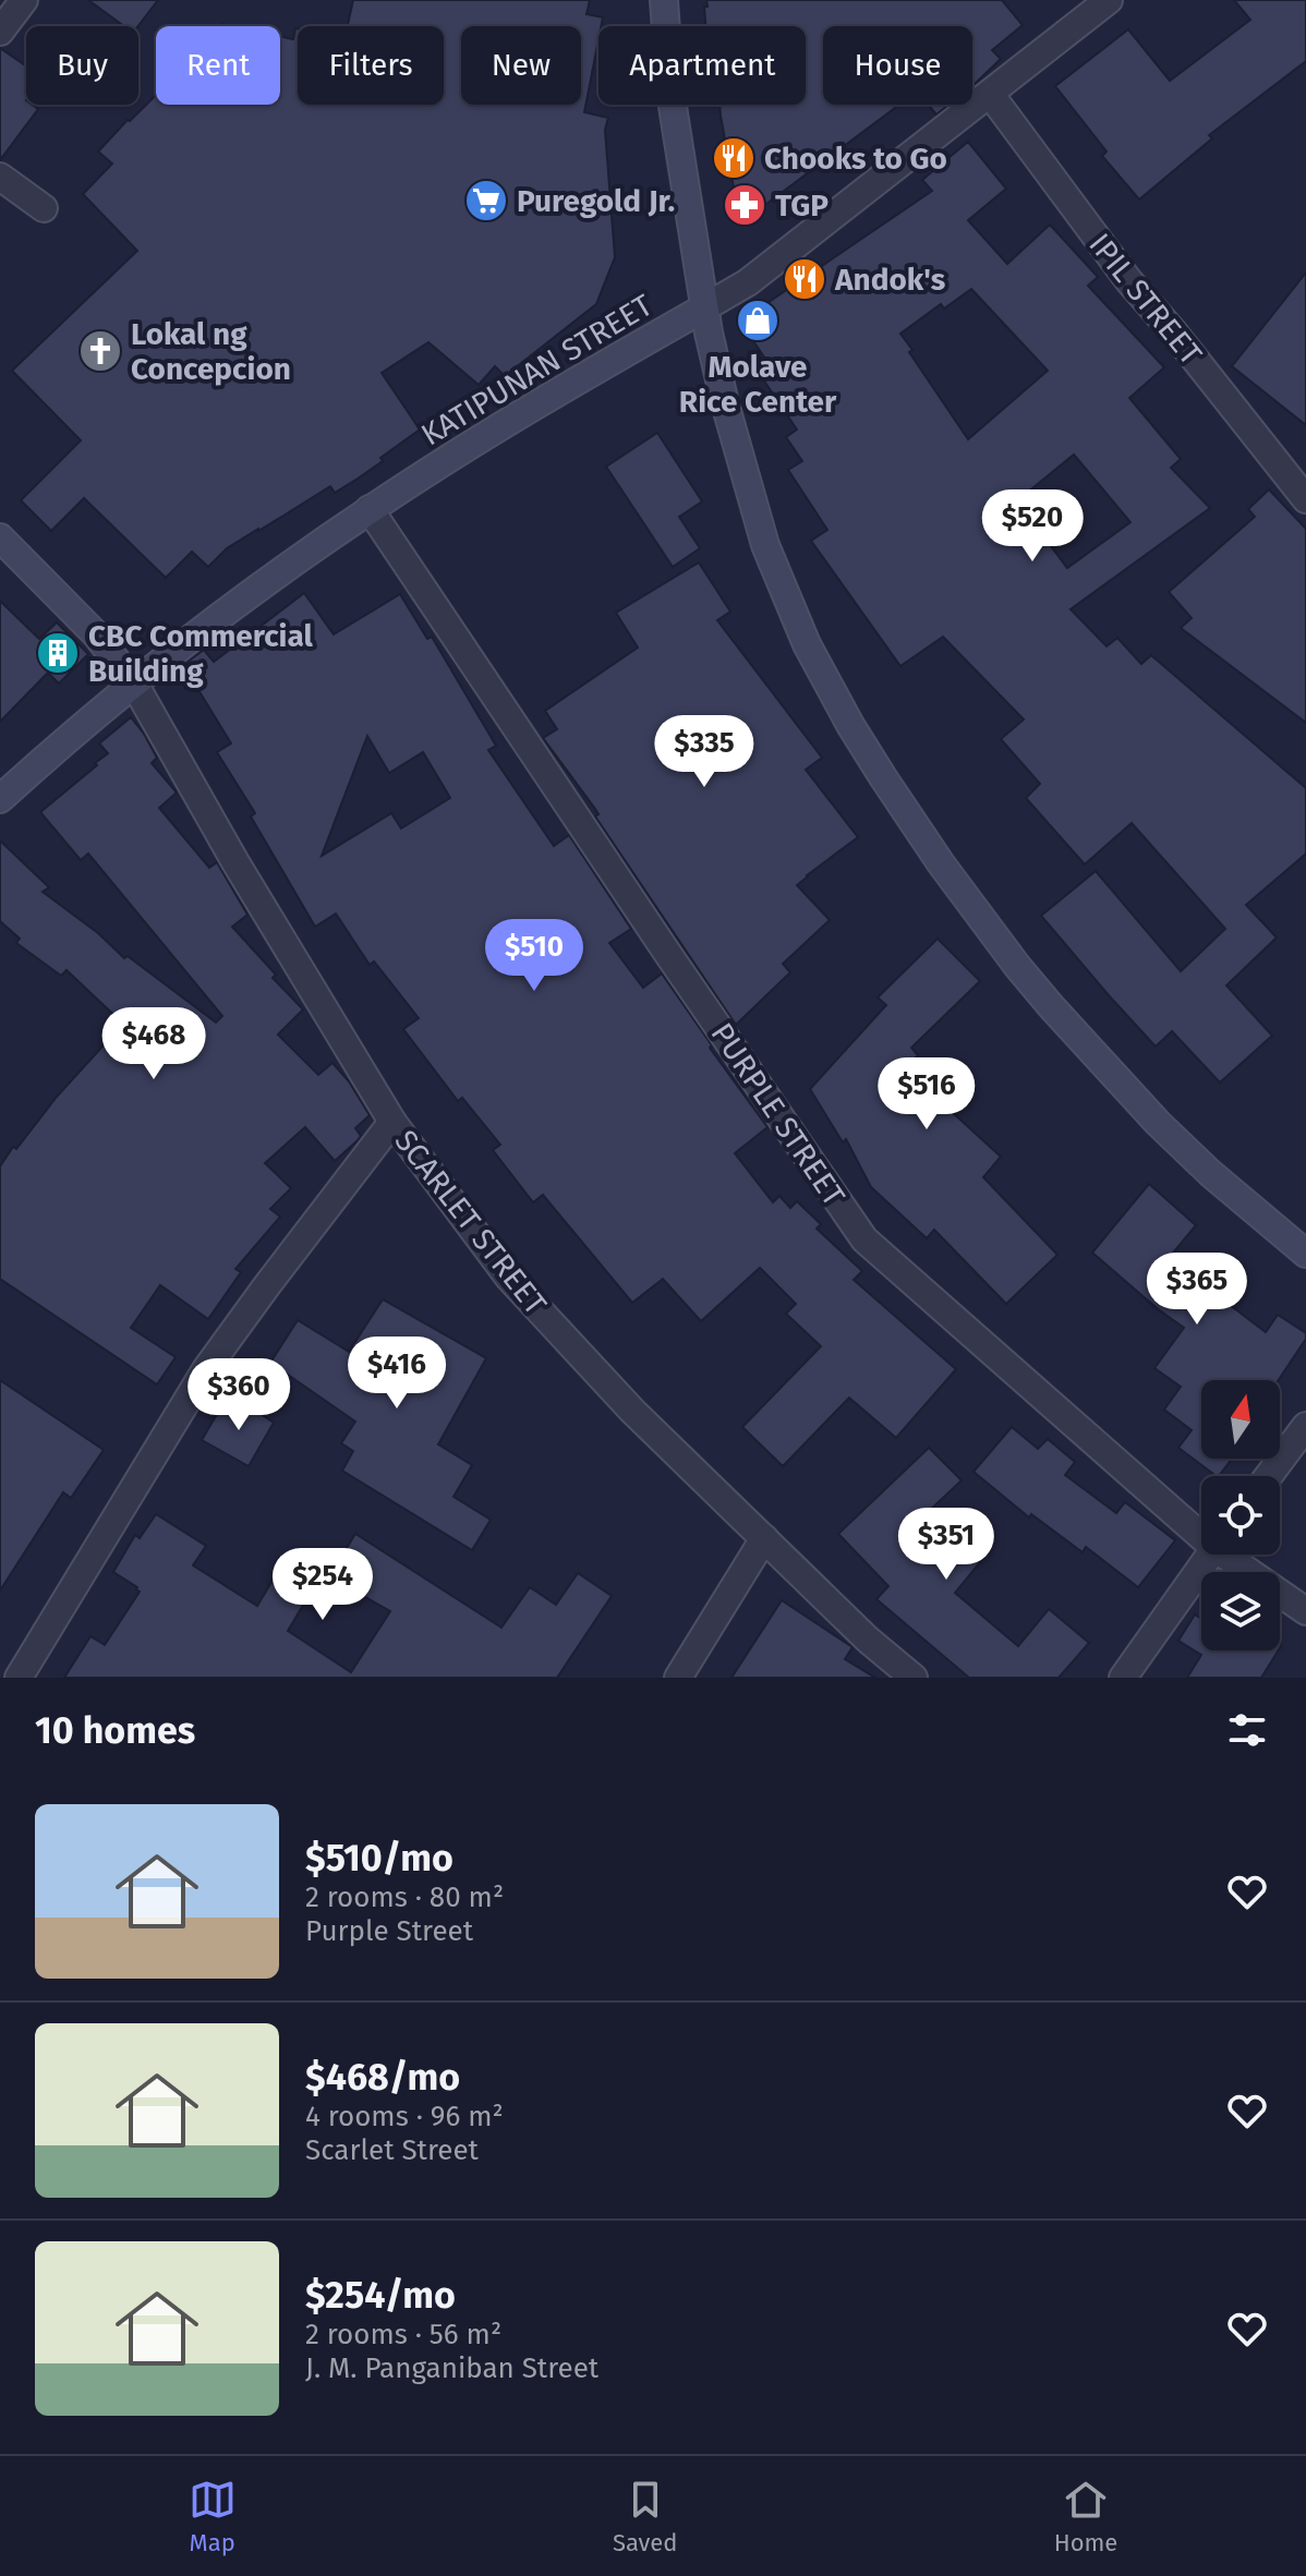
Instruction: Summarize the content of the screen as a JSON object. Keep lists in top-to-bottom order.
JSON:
{
  "streets": {
    "main road": ["KATIPUNAN STREET"],
    "street": ["IPIL STREET", "PURPLE STREET", "SCARLET STREET"]
  },
  "crossings": [
    ["IPIL STREET", "KATIPUNAN STREET"],
    ["KATIPUNAN STREET", "PURPLE STREET"],
    ["KATIPUNAN STREET", "SCARLET STREET"]
  ],
  "places": {
    "restaurant": ["Chooks to Go", "Andok's"],
    "supermarket": ["Puregold Jr."],
    "pharmacy": ["TGP"],
    "shop": ["Molave Rice Center"],
    "church": ["Lokal ng Concepcion"],
    "building": ["CBC Commercial Building"]
  },
  "north": "top",
  "page": {
    "chip": [
      "Buy",
      "Rent",
      "Filters",
      "New",
      "Apartment",
      "House"
    ],
    "price": [
      "$520",
      "$335",
      "$510",
      "$468",
      "$516",
      "$365",
      "$416",
      "$360",
      "$351",
      "$254"
    ],
    "heading": "10 homes",
    "list": [
      {
        "name": "$510/mo",
        "note": "2 rooms · 80 m² · Purple Street"
      },
      {
        "name": "$468/mo",
        "note": "4 rooms · 96 m² · Scarlet Street"
      },
      {
        "name": "$254/mo",
        "note": "2 rooms · 56 m² · J. M. Panganiban Street"
      }
    ],
    "tabs": ["Map", "Saved", "Home"]
  }
}
